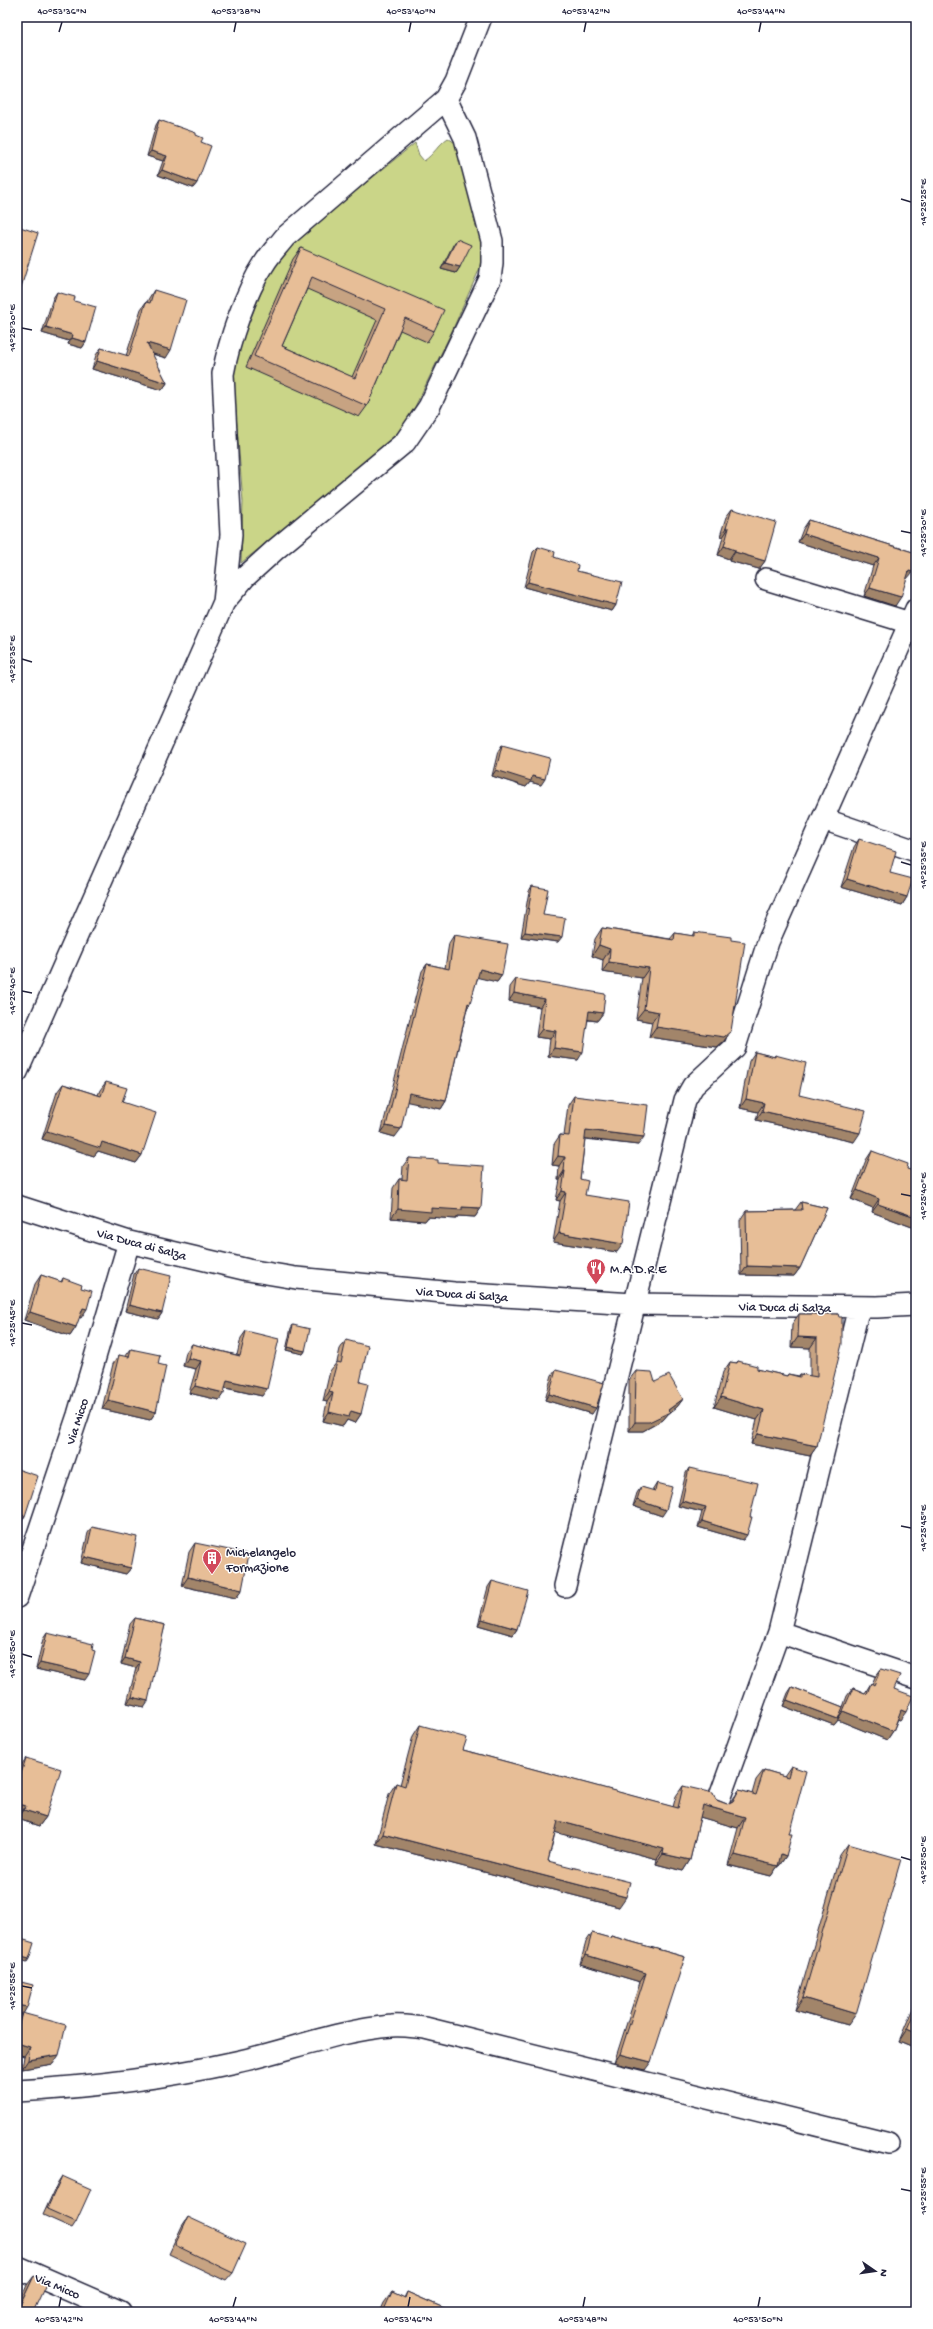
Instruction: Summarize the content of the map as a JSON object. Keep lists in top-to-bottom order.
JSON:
{
  "streets": {
    "street": ["Via Duca di Salza", "Via Micco"]
  },
  "crossings": [
    ["Via Duca di Salza", "Via Micco"]
  ],
  "places": {
    "restaurant": ["M.A.D.R.E"],
    "building": ["Michelangelo Formazione"]
  },
  "north": "right",
  "coordinates": [
    "40°53'36\"N",
    "40°53'38\"N",
    "40°53'40\"N",
    "40°53'42\"N",
    "40°53'44\"N",
    "14°25'25\"E",
    "14°25'30\"E",
    "14°25'35\"E",
    "14°25'40\"E",
    "14°25'45\"E",
    "14°25'50\"E",
    "14°25'55\"E",
    "40°53'46\"N",
    "40°53'48\"N",
    "40°53'50\"N"
  ]
}
